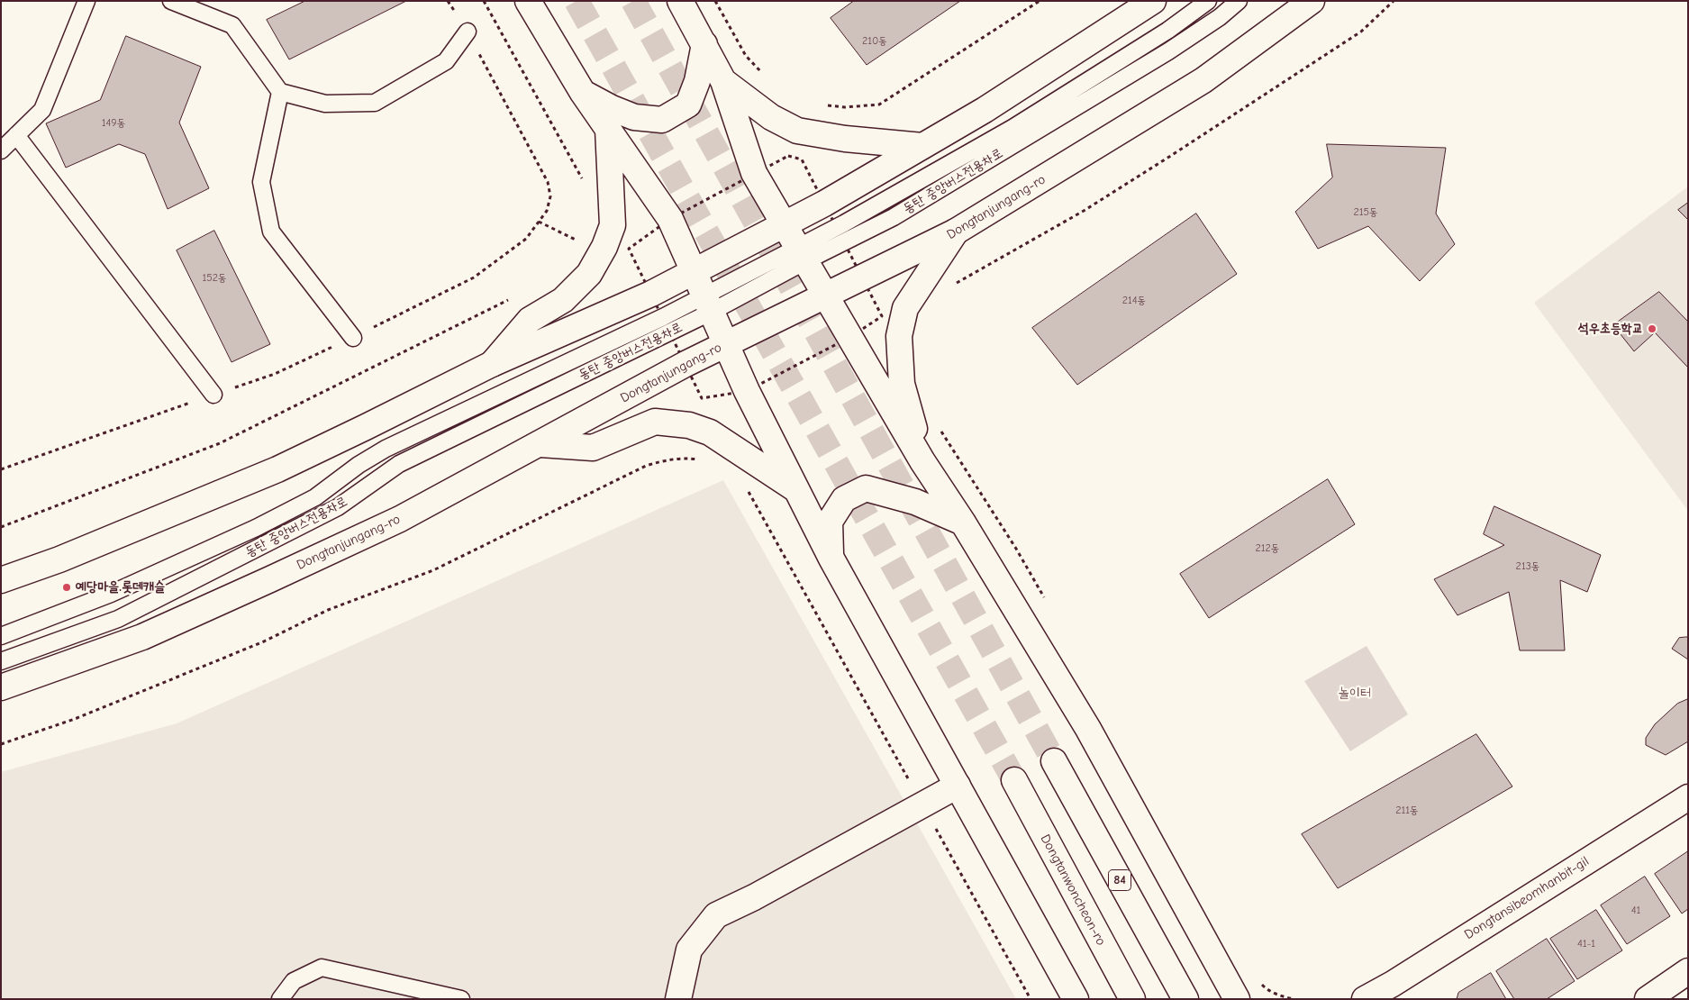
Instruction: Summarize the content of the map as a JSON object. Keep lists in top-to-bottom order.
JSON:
{
  "streets": {
    "main road": [
      "Dongtanjungang-ro",
      "84",
      "Dongtanwoncheon-ro",
      "Dongtansibeomhanbit-gil"
    ],
    "lane": ["동탄 중앙버스전용차로"]
  },
  "parks": ["놀이터"],
  "places": ["석우초등학교", "예당마을.롯데캐슬"],
  "house_numbers": [
    "210동",
    "149동",
    "215동",
    "152동",
    "214동",
    "212동",
    "213동",
    "211동",
    "41",
    "41-1"
  ]
}
